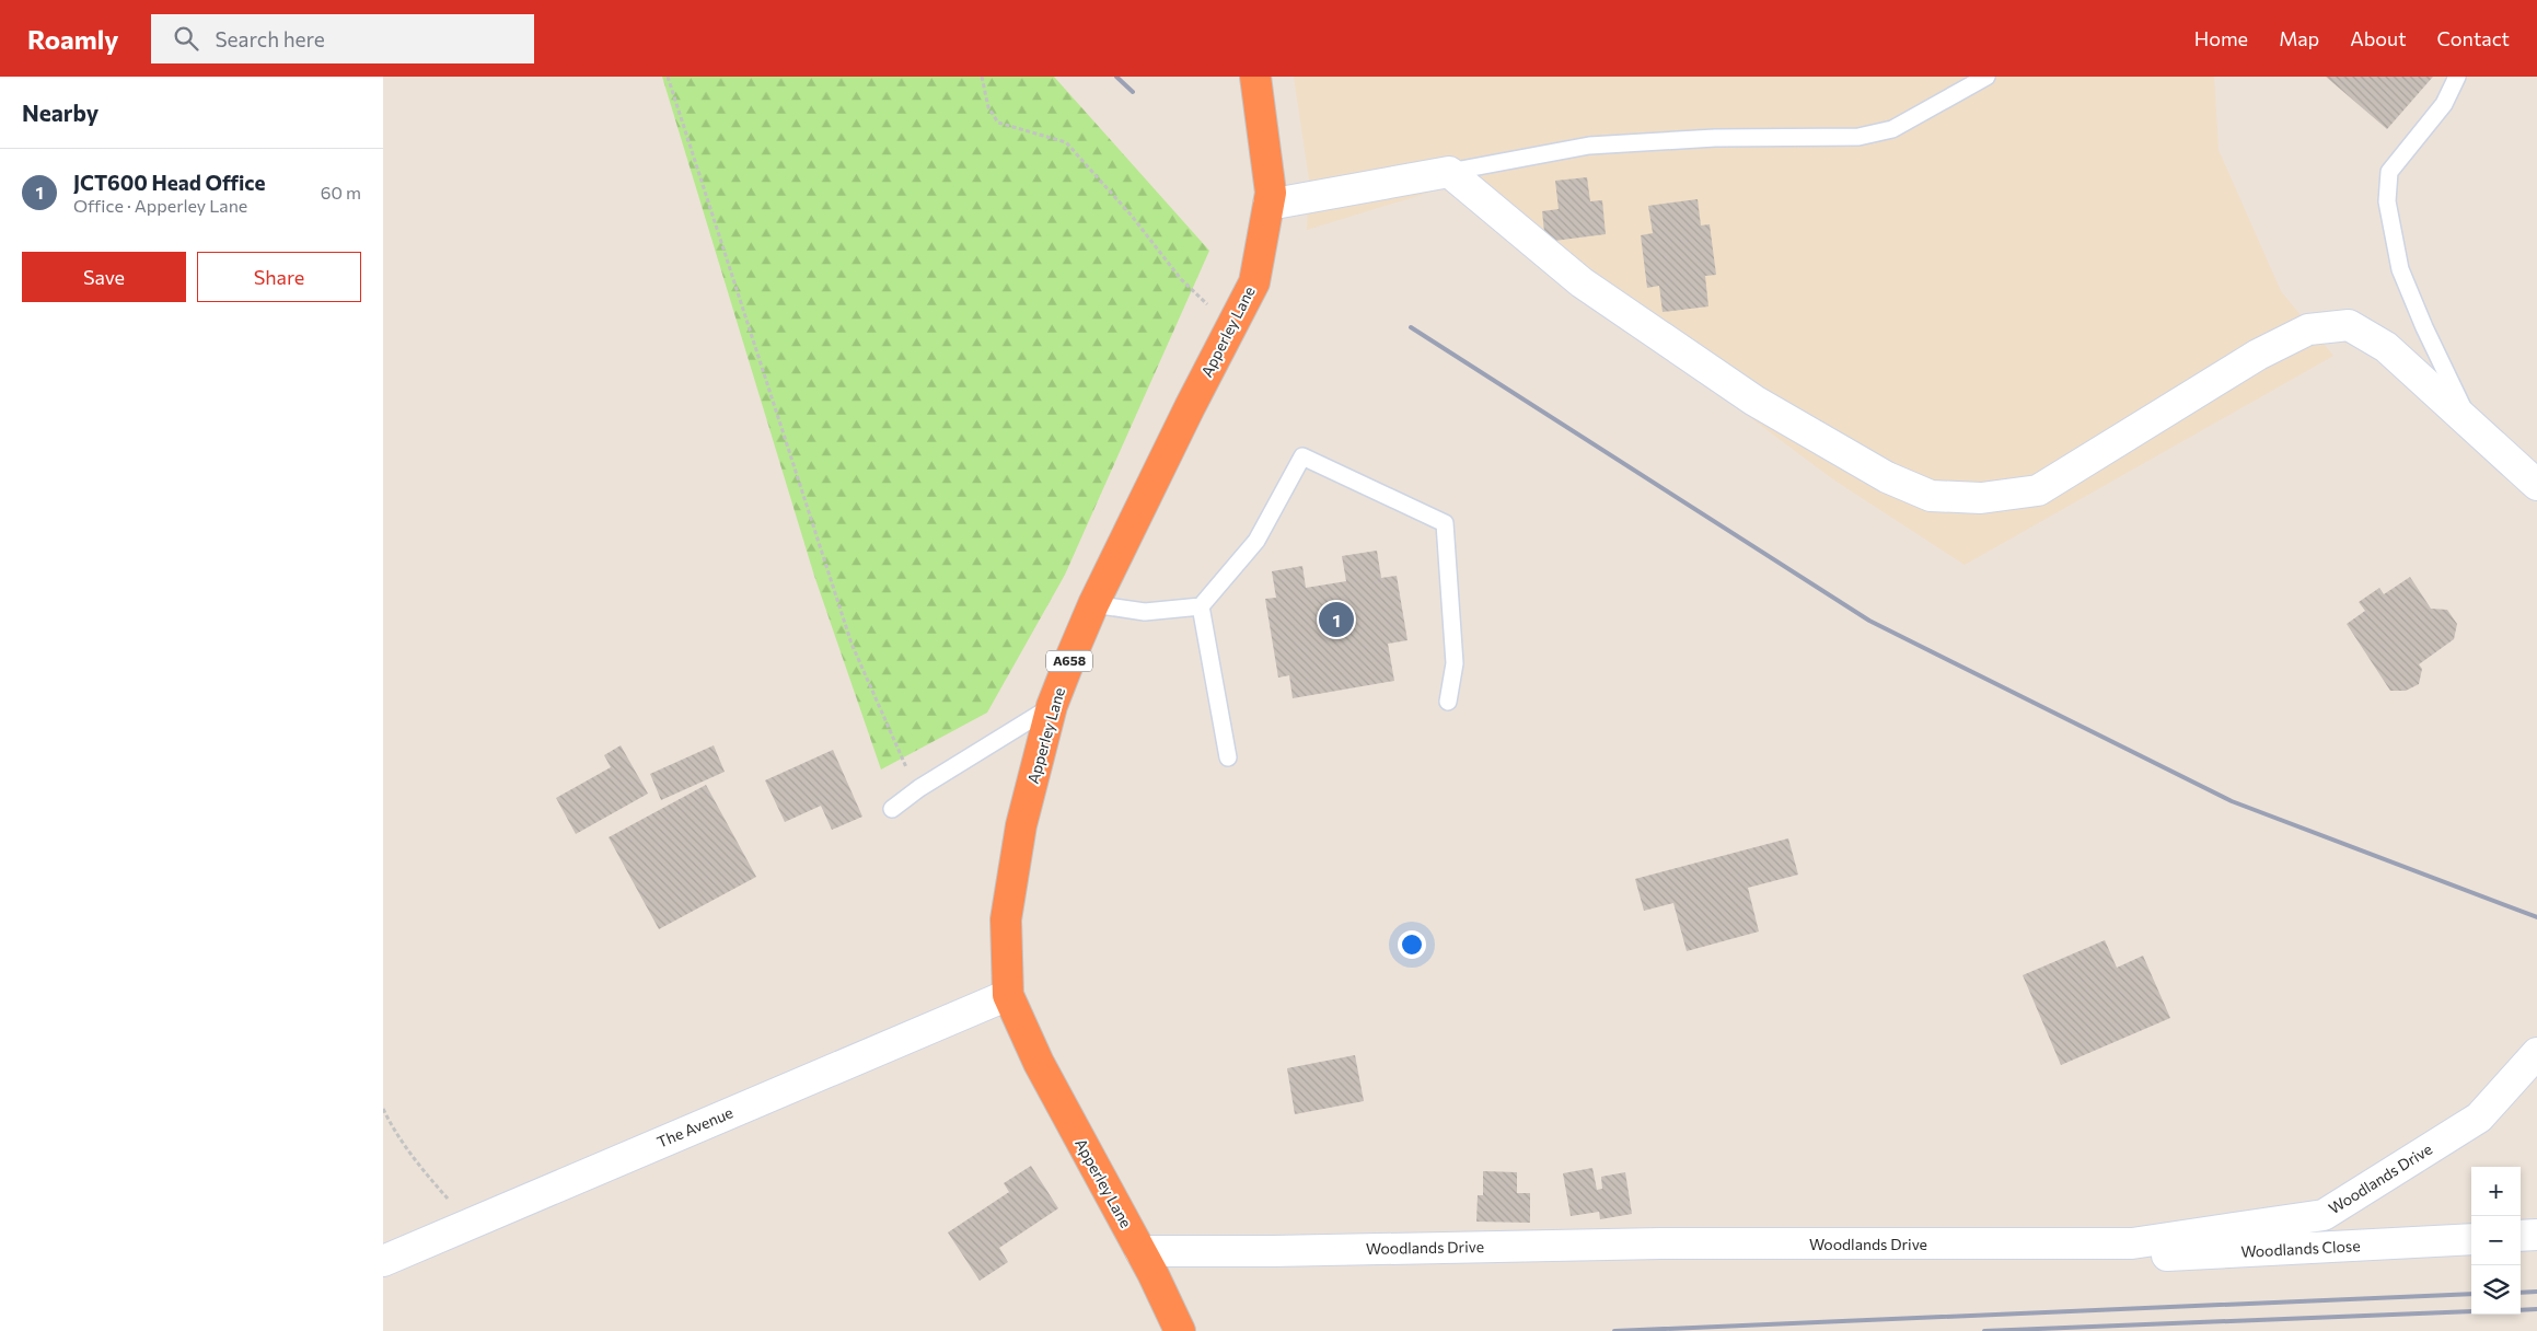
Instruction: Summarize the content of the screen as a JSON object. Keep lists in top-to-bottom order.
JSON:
{
  "streets": {
    "highway": ["Apperley Lane", "A658"],
    "street": ["The Avenue", "Woodlands Drive", "Woodlands Close"]
  },
  "crossings": [
    ["Apperley Lane", "The Avenue"],
    ["Apperley Lane", "Woodlands Drive"],
    ["Woodlands Drive", "Woodlands Close"]
  ],
  "page": {
    "header": "Roamly",
    "search": "Search here",
    "nav": [
      "Home",
      "Map",
      "About",
      "Contact"
    ],
    "heading": "Nearby",
    "list": [
      {
        "mark": "1",
        "name": "JCT600 Head Office",
        "note": "Office · Apperley Lane",
        "value": "60 m"
      }
    ],
    "buttons": ["Save", "Share"],
    "pins": "1",
    "map_buttons": ["+", "−"]
  }
}
